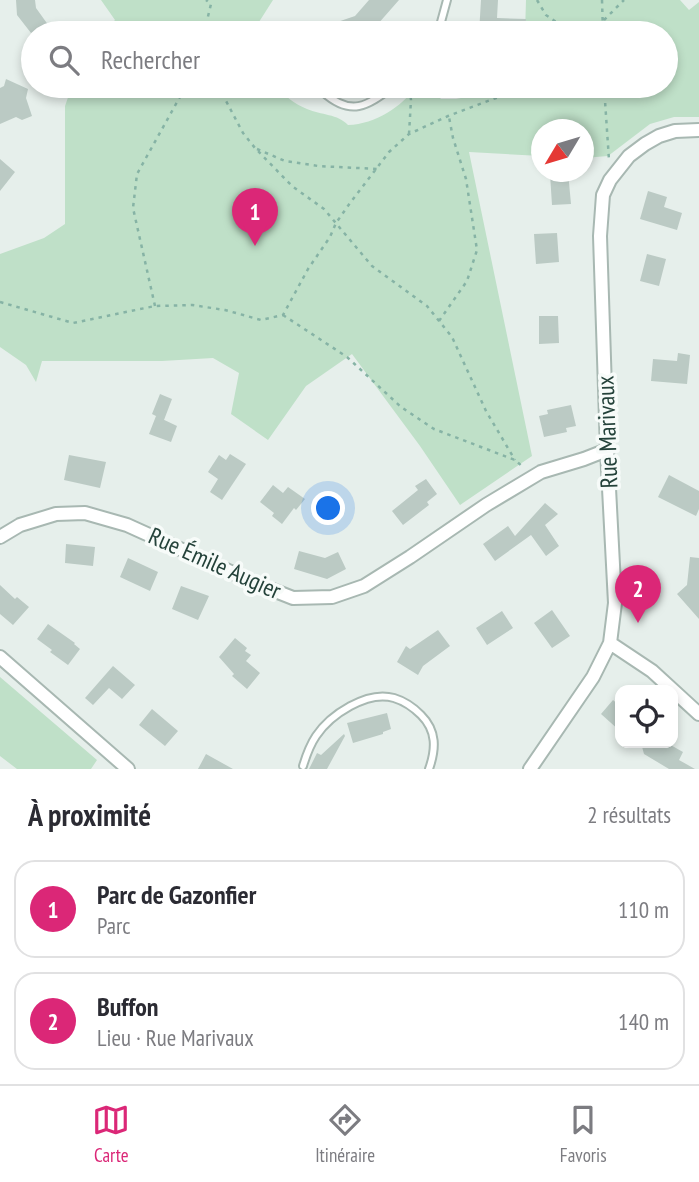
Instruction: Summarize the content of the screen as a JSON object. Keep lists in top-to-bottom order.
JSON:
{
  "streets": {
    "street": ["Rue Marivaux", "Rue Émile Augier"]
  },
  "crossings": [
    ["Rue Marivaux", "Rue Émile Augier"]
  ],
  "north": "bottom left",
  "page": {
    "search": "Rechercher",
    "pins": ["1", "2"],
    "heading": ["À proximité", "2 résultats"],
    "list": [
      {
        "mark": "1",
        "name": "Parc de Gazonfier",
        "note": "Parc",
        "value": "110 m"
      },
      {
        "mark": "2",
        "name": "Buffon",
        "note": "Lieu · Rue Marivaux",
        "value": "140 m"
      }
    ],
    "nav": ["Carte", "Itinéraire", "Favoris"]
  }
}
